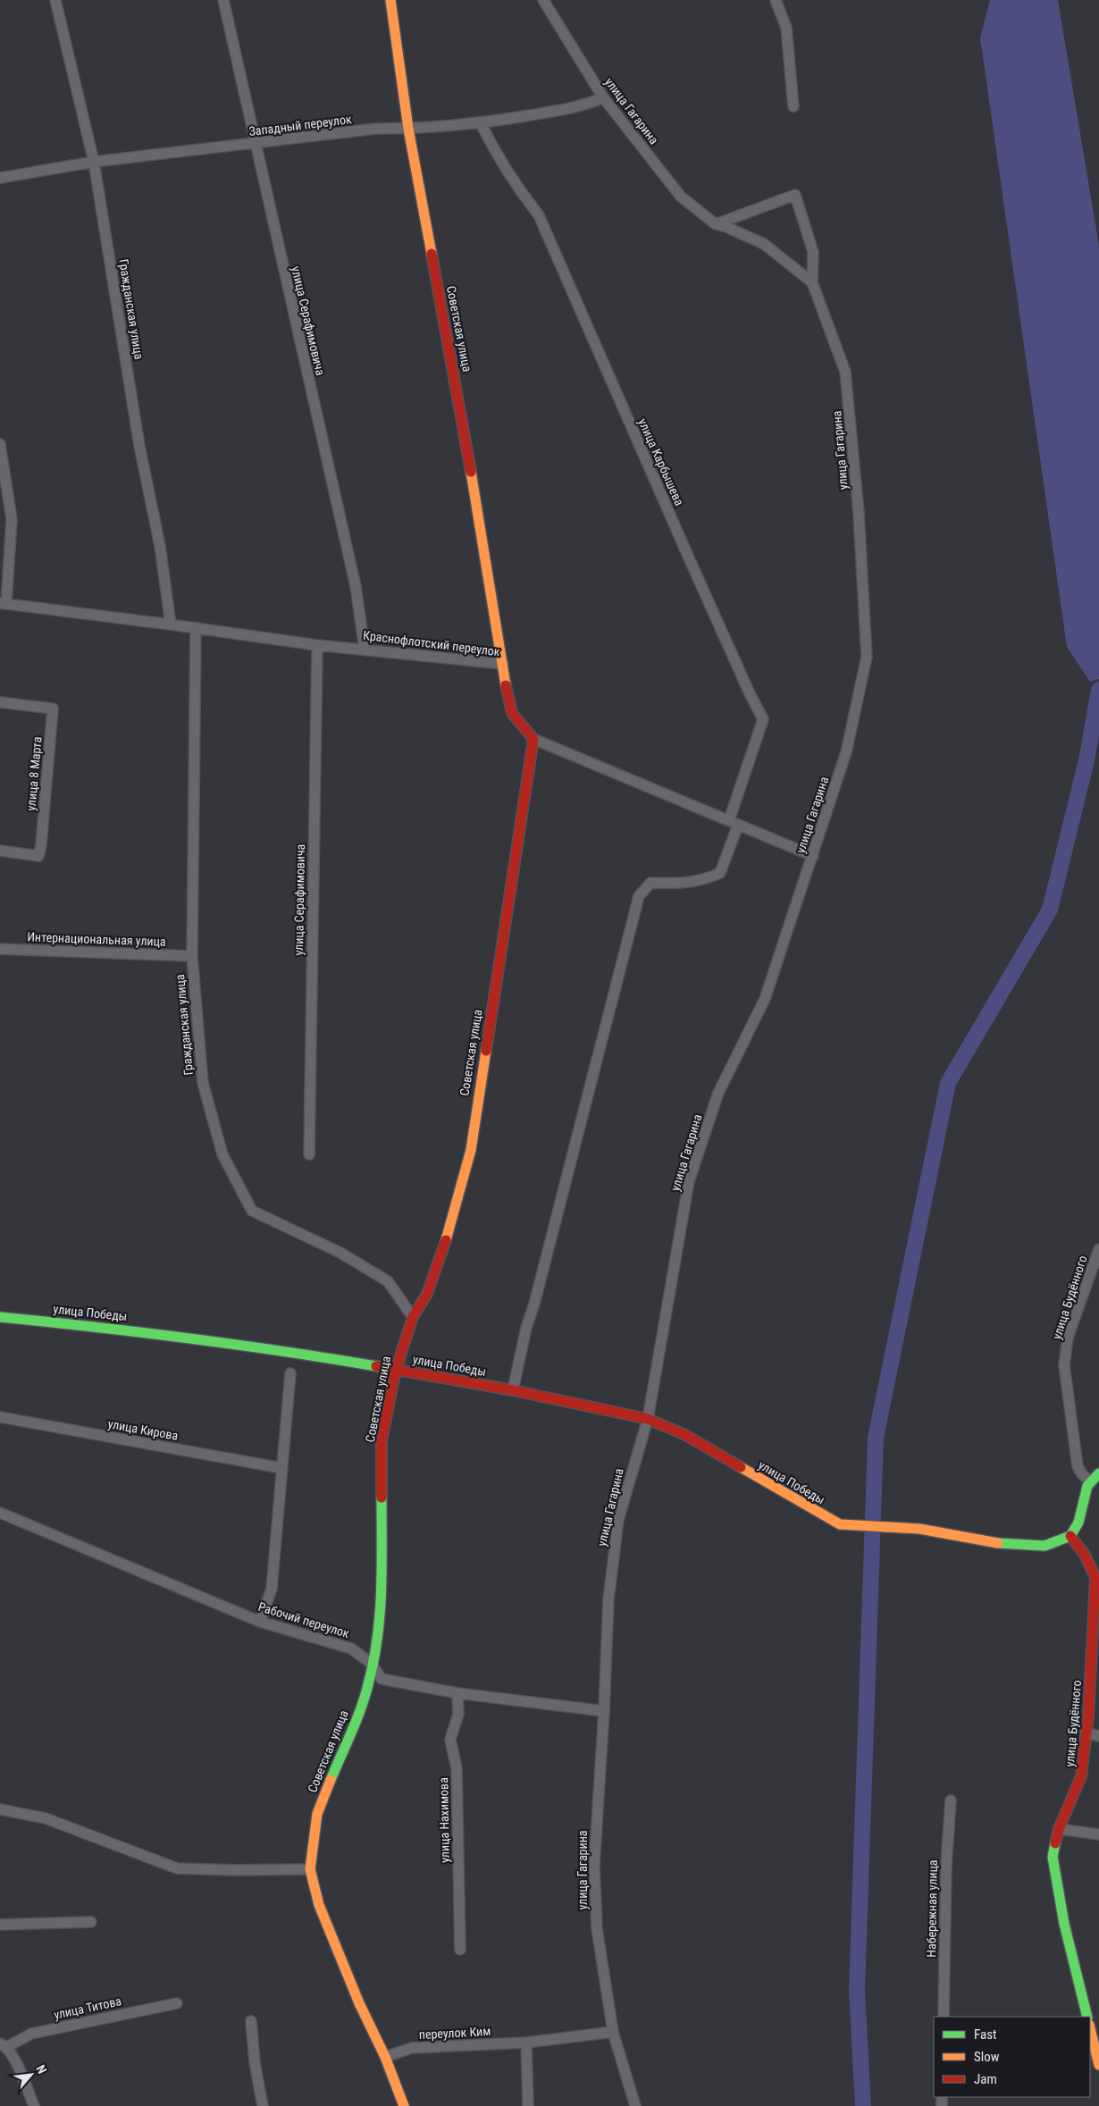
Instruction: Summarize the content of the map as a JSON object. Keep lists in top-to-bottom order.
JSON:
{
  "streets": {
    "street": [
      "улица Гагарина",
      "Западный переулок",
      "Гражданская улица",
      "улица Серафимовича",
      "Советская улица",
      "улица Карбышева",
      "Краснофлотский переулок",
      "улица 8 Марта",
      "Интернациональная улица",
      "улица Будённого",
      "улица Победы",
      "улица Кирова",
      "Рабочий переулок",
      "улица Нахимова",
      "Набережная улица",
      "улица Титова",
      "переулок Ким"
    ]
  },
  "crossings": [
    ["улица Гагарина", "Западный переулок"],
    ["улица Гагарина", "Краснофлотский переулок"],
    ["улица Гагарина", "улица Победы"],
    ["улица Гагарина", "Рабочий переулок"],
    ["улица Гагарина", "переулок Ким"],
    ["Западный переулок", "Гражданская улица"],
    ["Западный переулок", "улица Серафимовича"],
    ["Западный переулок", "Советская улица"],
    ["Западный переулок", "улица Карбышева"],
    ["Гражданская улица", "Советская улица"],
    ["Гражданская улица", "Краснофлотский переулок"],
    ["Гражданская улица", "Интернациональная улица"],
    ["улица Серафимовича", "Краснофлотский переулок"],
    ["Советская улица", "Краснофлотский переулок"],
    ["Советская улица", "улица Победы"],
    ["Советская улица", "Рабочий переулок"],
    ["Советская улица", "переулок Ким"],
    ["улица Карбышева", "Краснофлотский переулок"],
    ["улица Карбышева", "улица Победы"],
    ["улица Будённого", "улица Победы"],
    ["Рабочий переулок", "улица Нахимова"]
  ],
  "legend": ["Fast", "Slow", "Jam"],
  "north": "top right"
}
